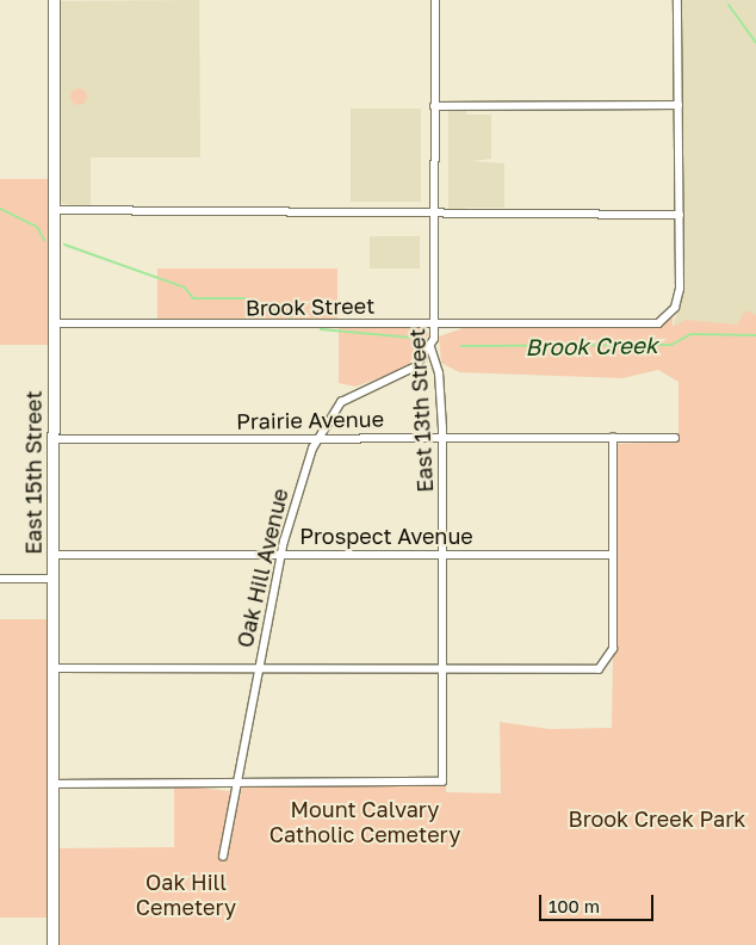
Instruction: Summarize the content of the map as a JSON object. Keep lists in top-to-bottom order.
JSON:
{
  "streets": {
    "main road": ["East 15th Street"],
    "street": [
      "Brook Street",
      "East 13th Street",
      "Prairie Avenue",
      "Prospect Avenue",
      "Oak Hill Avenue"
    ]
  },
  "crossings": [
    ["Brook Street", "East 13th Street"],
    ["Brook Street", "East 15th Street"],
    ["East 13th Street", "Prairie Avenue"],
    ["East 13th Street", "Prospect Avenue"],
    ["East 13th Street", "Oak Hill Avenue"],
    ["Prairie Avenue", "East 15th Street"],
    ["Prairie Avenue", "Oak Hill Avenue"],
    ["East 15th Street", "Prospect Avenue"],
    ["Prospect Avenue", "Oak Hill Avenue"]
  ],
  "water": ["Brook Creek"],
  "parks": ["Mount Calvary Catholic Cemetery", "Brook Creek Park", "Oak Hill Cemetery"],
  "scale_bar": "100 m"
}
